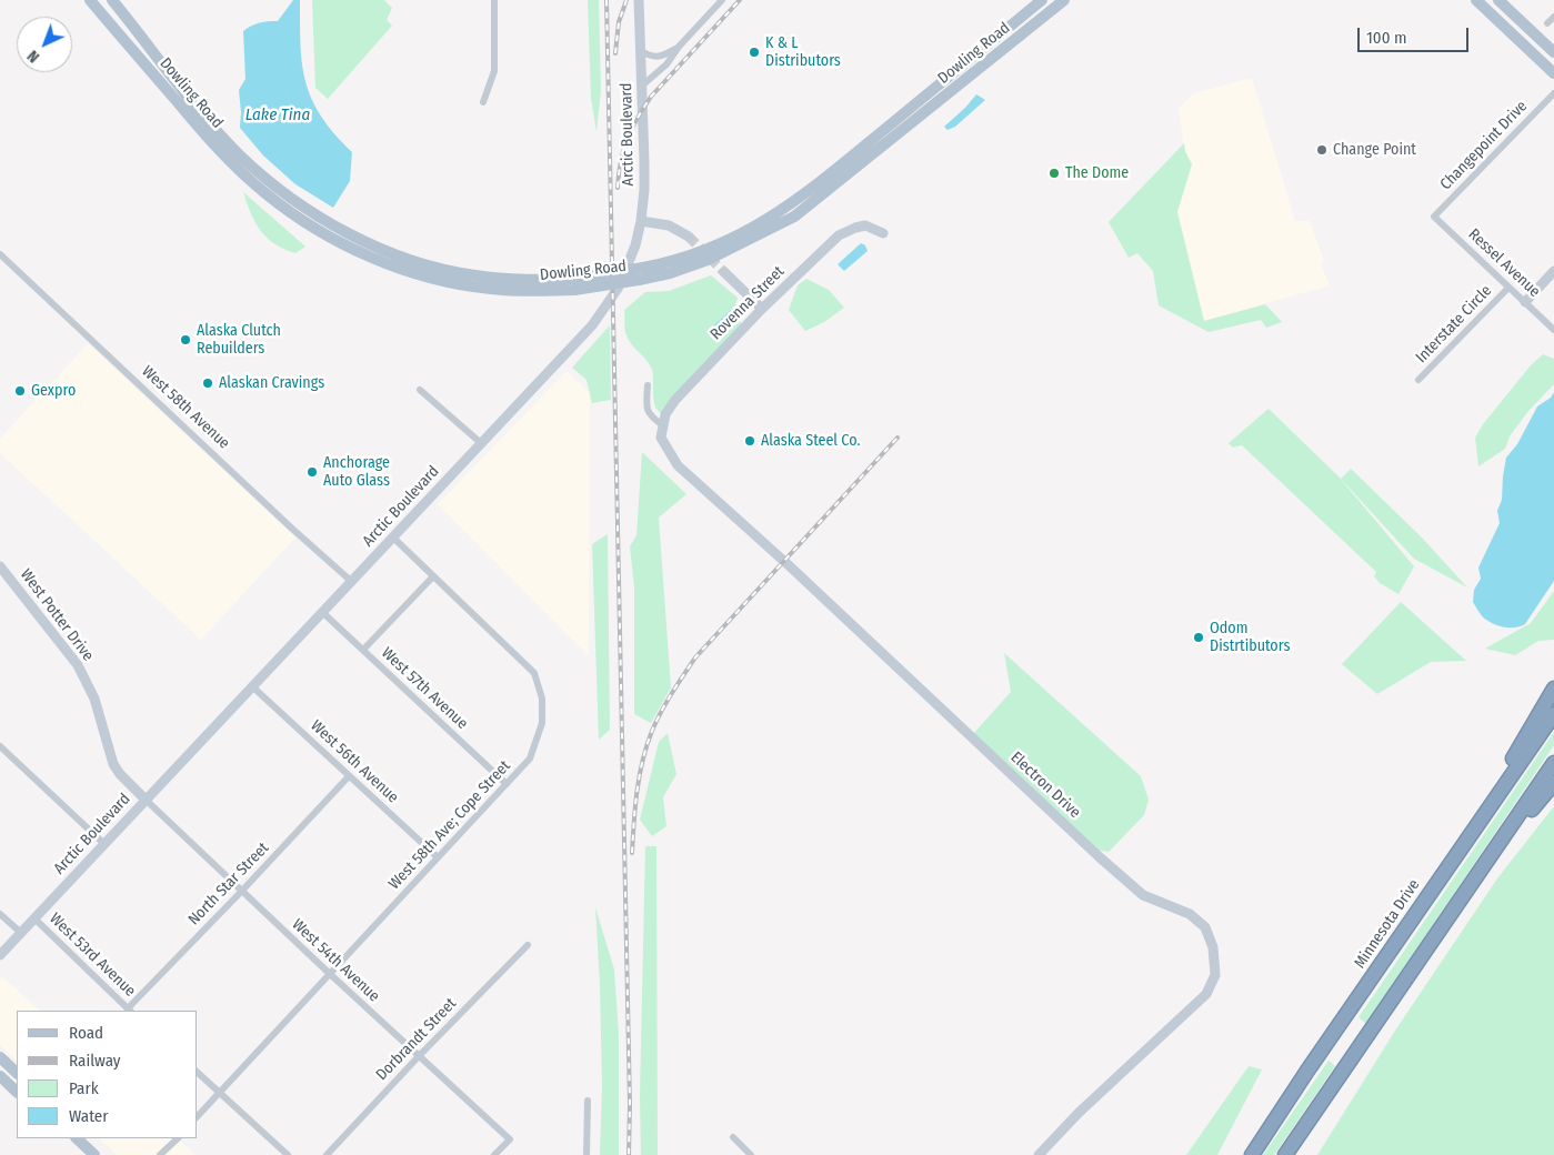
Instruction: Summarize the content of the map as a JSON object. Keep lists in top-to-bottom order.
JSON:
{
  "streets": {
    "highway": ["Minnesota Drive"],
    "main road": ["Dowling Road"],
    "street": [
      "Arctic Boulevard",
      "Changepoint Drive",
      "Ressel Avenue",
      "Rovenna Street",
      "Interstate Circle",
      "West 58th Avenue",
      "West Potter Drive",
      "West 57th Avenue",
      "West 56th Avenue",
      "Electron Drive",
      "West 58th Ave; Cope Street",
      "North Star Street",
      "West 53rd Avenue",
      "West 54th Avenue",
      "Dorbrandt Street"
    ]
  },
  "crossings": [
    ["Arctic Boulevard", "West 58th Avenue"],
    ["Arctic Boulevard", "West Potter Drive"],
    ["Arctic Boulevard", "West 57th Avenue"],
    ["Arctic Boulevard", "West 56th Avenue"],
    ["Arctic Boulevard", "West 58th Ave; Cope Street"],
    ["Arctic Boulevard", "West 53rd Avenue"],
    ["Arctic Boulevard", "West 54th Avenue"],
    ["Changepoint Drive", "Ressel Avenue"],
    ["Ressel Avenue", "Interstate Circle"],
    ["Rovenna Street", "Electron Drive"],
    ["West Potter Drive", "West 54th Avenue"],
    ["West 57th Avenue", "West 58th Ave; Cope Street"],
    ["West 56th Avenue", "West 58th Ave; Cope Street"],
    ["West 56th Avenue", "North Star Street"],
    ["West 58th Ave; Cope Street", "West 54th Avenue"],
    ["North Star Street", "West 53rd Avenue"],
    ["North Star Street", "West 54th Avenue"],
    ["West 54th Avenue", "Dorbrandt Street"]
  ],
  "water": ["Lake Tina"],
  "places": [
    "K & L Distributors",
    "Change Point",
    "The Dome",
    "Alaska Clutch Rebuilders",
    "Alaskan Cravings",
    "Gexpro",
    "Alaska Steel Co.",
    "Anchorage Auto Glass",
    "Odom Distrtibutors"
  ],
  "legend": [
    "Road",
    "Railway",
    "Park",
    "Water"
  ],
  "scale_bar": "100 m",
  "north": "bottom left"
}
